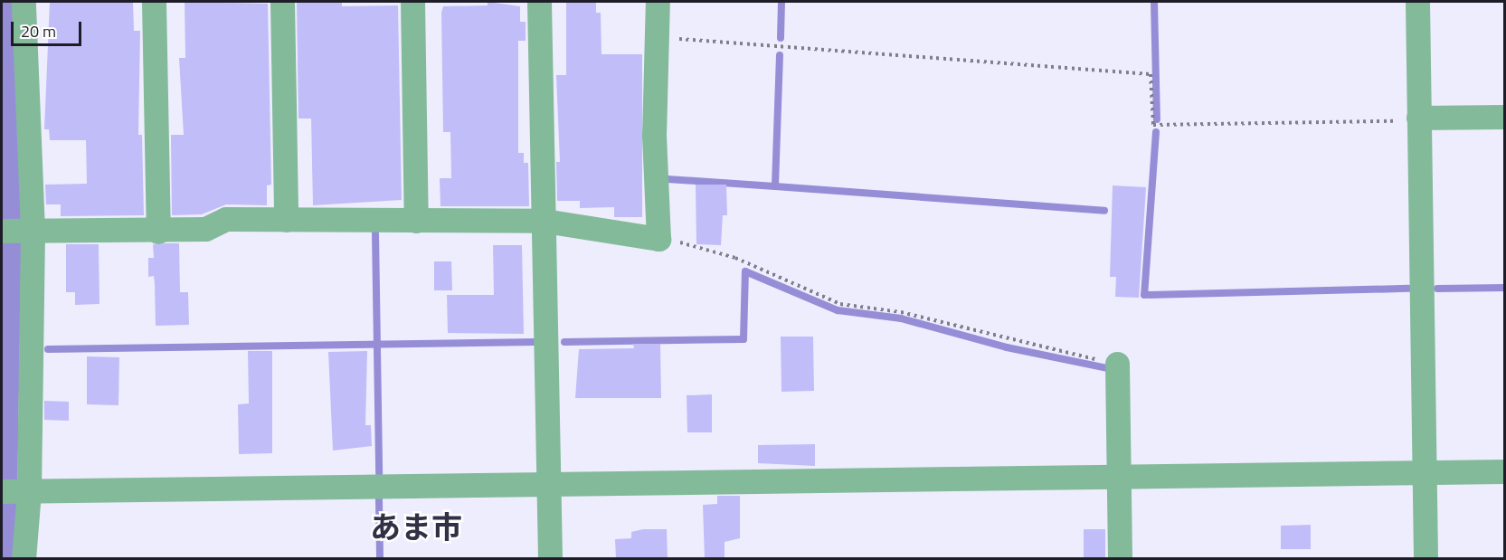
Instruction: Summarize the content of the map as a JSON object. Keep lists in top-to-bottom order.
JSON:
{
  "districts": ["あま市"],
  "scale_bar": "20 m"
}
